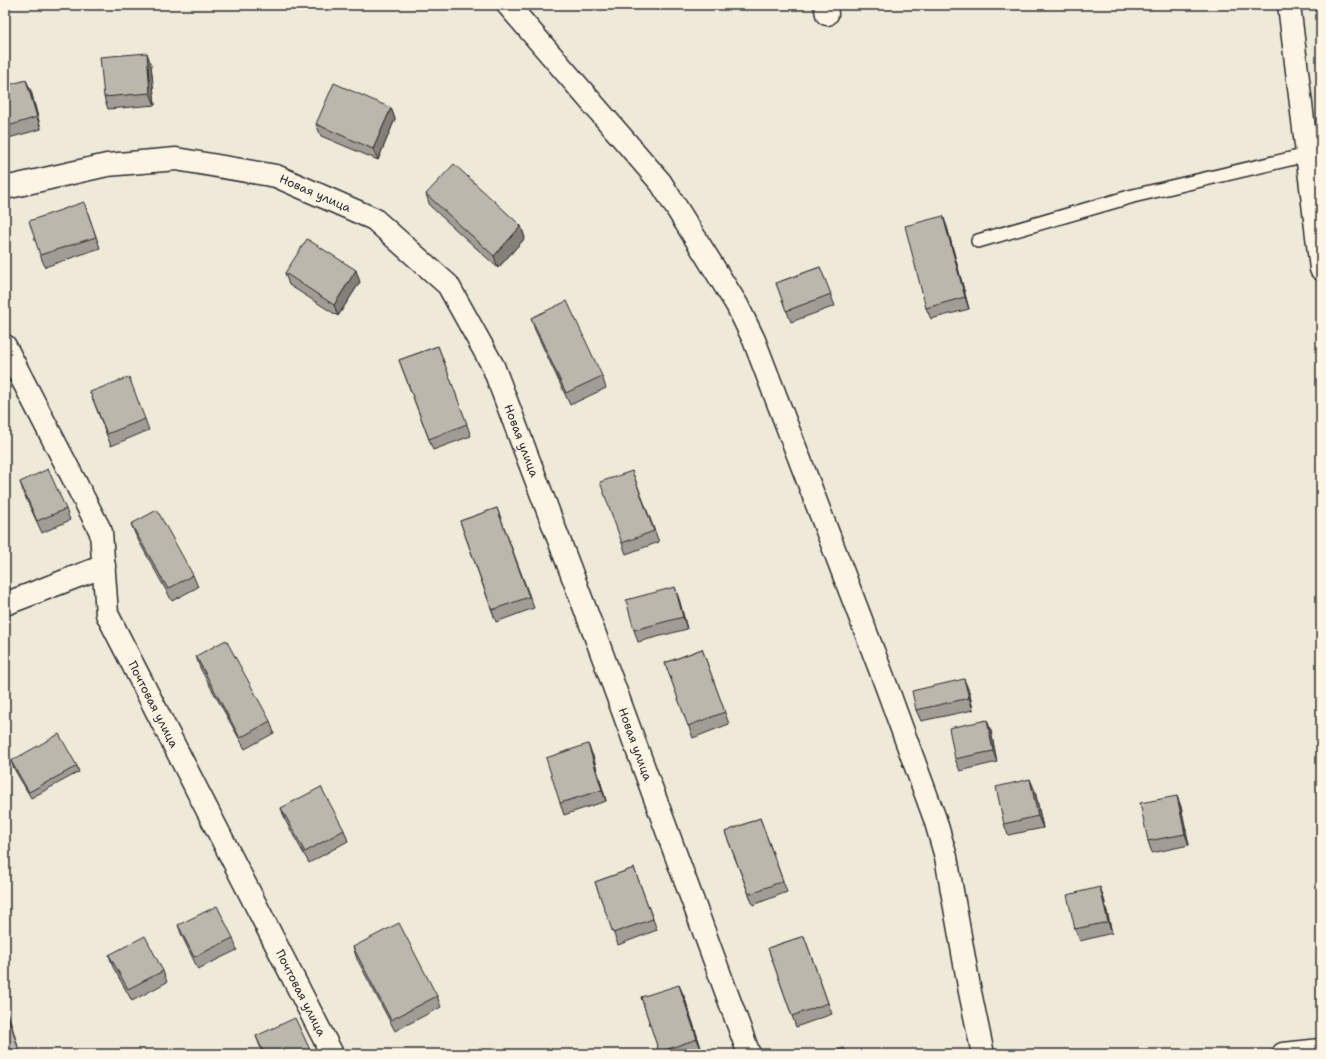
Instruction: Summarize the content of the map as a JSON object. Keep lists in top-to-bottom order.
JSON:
{
  "streets": {
    "street": ["Новая улица", "Почтовая улица"]
  }
}
